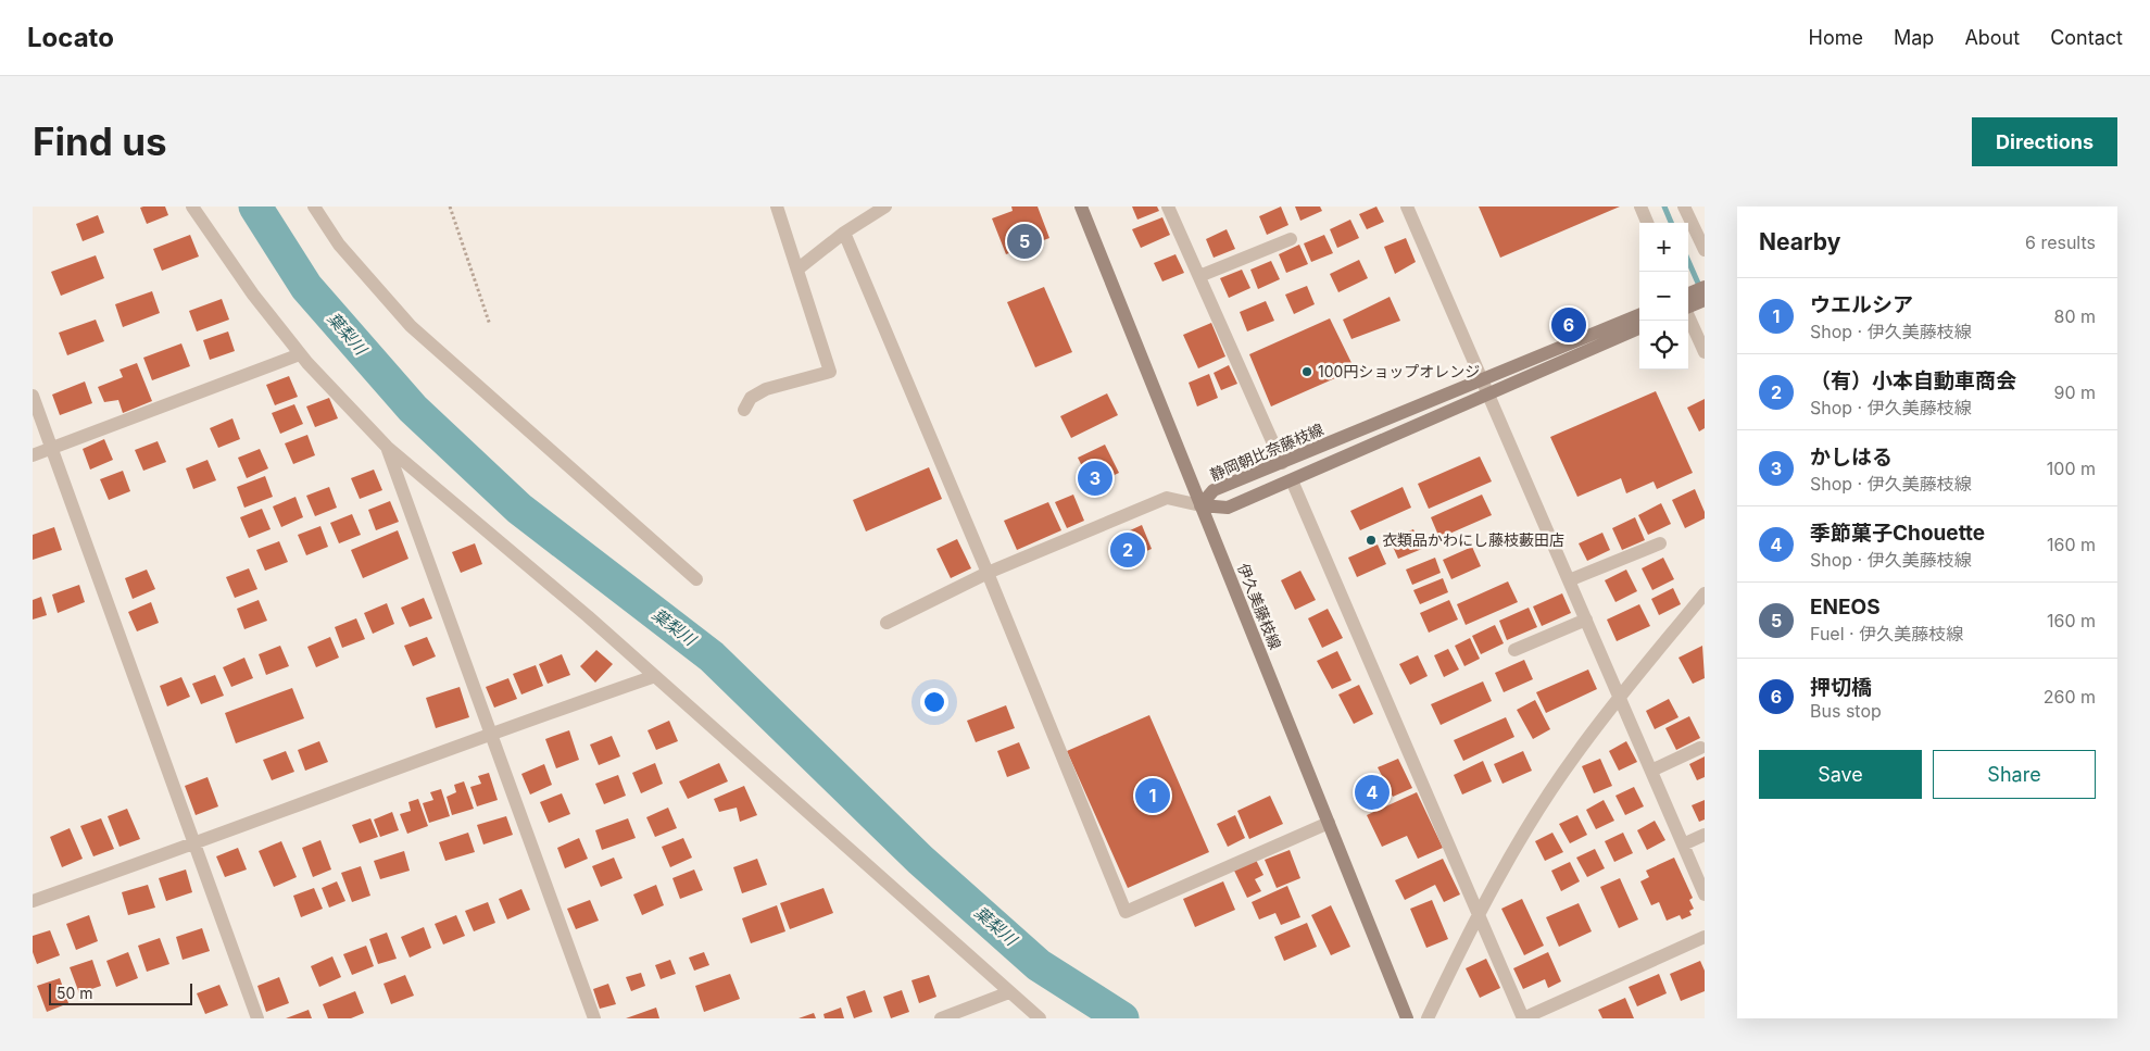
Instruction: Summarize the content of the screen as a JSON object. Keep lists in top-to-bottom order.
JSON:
{
  "streets": {
    "main road": ["静岡朝比奈藤枝線", "伊久美藤枝線"]
  },
  "crossings": [
    ["静岡朝比奈藤枝線", "伊久美藤枝線"]
  ],
  "water": ["葉梨川"],
  "places": ["100円ショップオレンジ", "衣類品かわにし藤枝藪田店"],
  "scale_bar": "50 m",
  "page": {
    "header": "Locato",
    "nav": [
      "Home",
      "Map",
      "About",
      "Contact"
    ],
    "buttons": [
      "Directions",
      ["Save", "Share"]
    ],
    "title": "Find us",
    "heading": ["Nearby", "6 results"],
    "pins": [
      "5",
      "6",
      "3",
      "2",
      "4",
      "1"
    ],
    "map_buttons": ["+", "−"],
    "list": [
      {
        "mark": "1",
        "name": "ウエルシア",
        "note": "Shop · 伊久美藤枝線",
        "value": "80 m"
      },
      {
        "mark": "2",
        "name": "（有）小本自動車商会",
        "note": "Shop · 伊久美藤枝線",
        "value": "90 m"
      },
      {
        "mark": "3",
        "name": "かしはる",
        "note": "Shop · 伊久美藤枝線",
        "value": "100 m"
      },
      {
        "mark": "4",
        "name": "季節菓子Chouette",
        "note": "Shop · 伊久美藤枝線",
        "value": "160 m"
      },
      {
        "mark": "5",
        "name": "ENEOS",
        "note": "Fuel · 伊久美藤枝線",
        "value": "160 m"
      },
      {
        "mark": "6",
        "name": "押切橋",
        "note": "Bus stop",
        "value": "260 m"
      }
    ],
    "scale": "50 m"
  }
}
